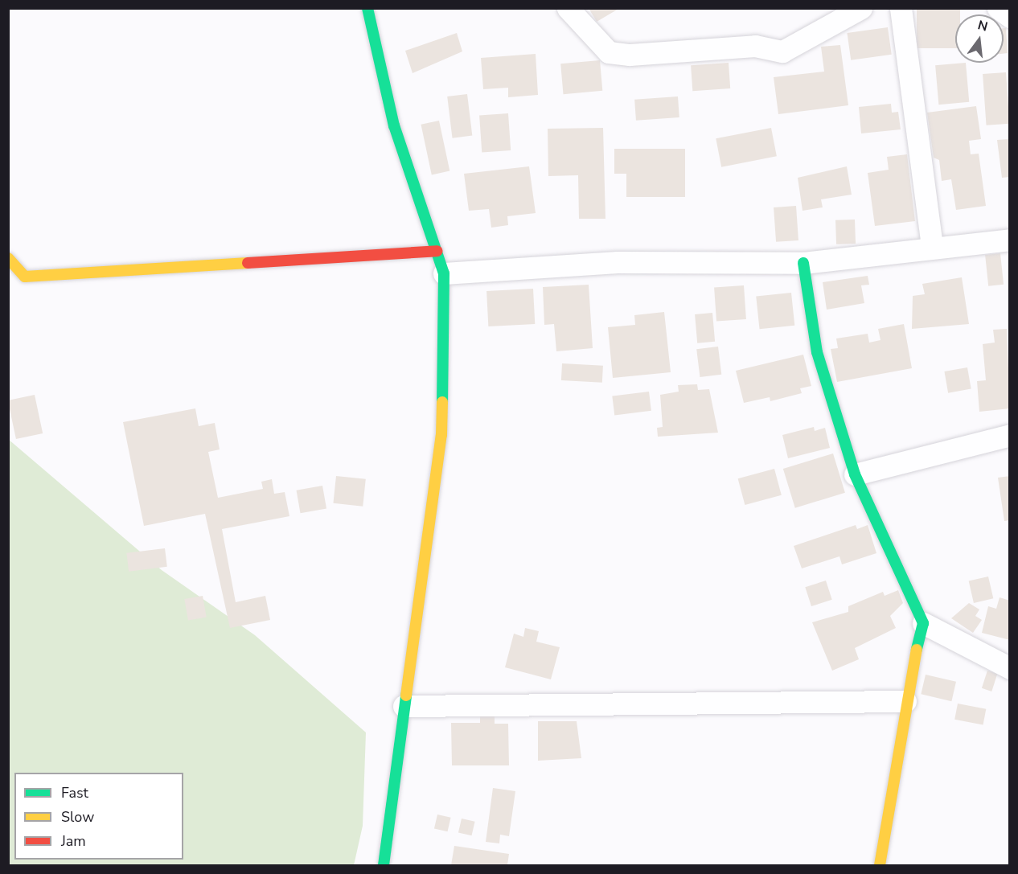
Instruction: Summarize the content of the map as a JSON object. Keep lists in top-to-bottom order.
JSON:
{
  "legend": ["Fast", "Slow", "Jam"],
  "north": "top"
}
